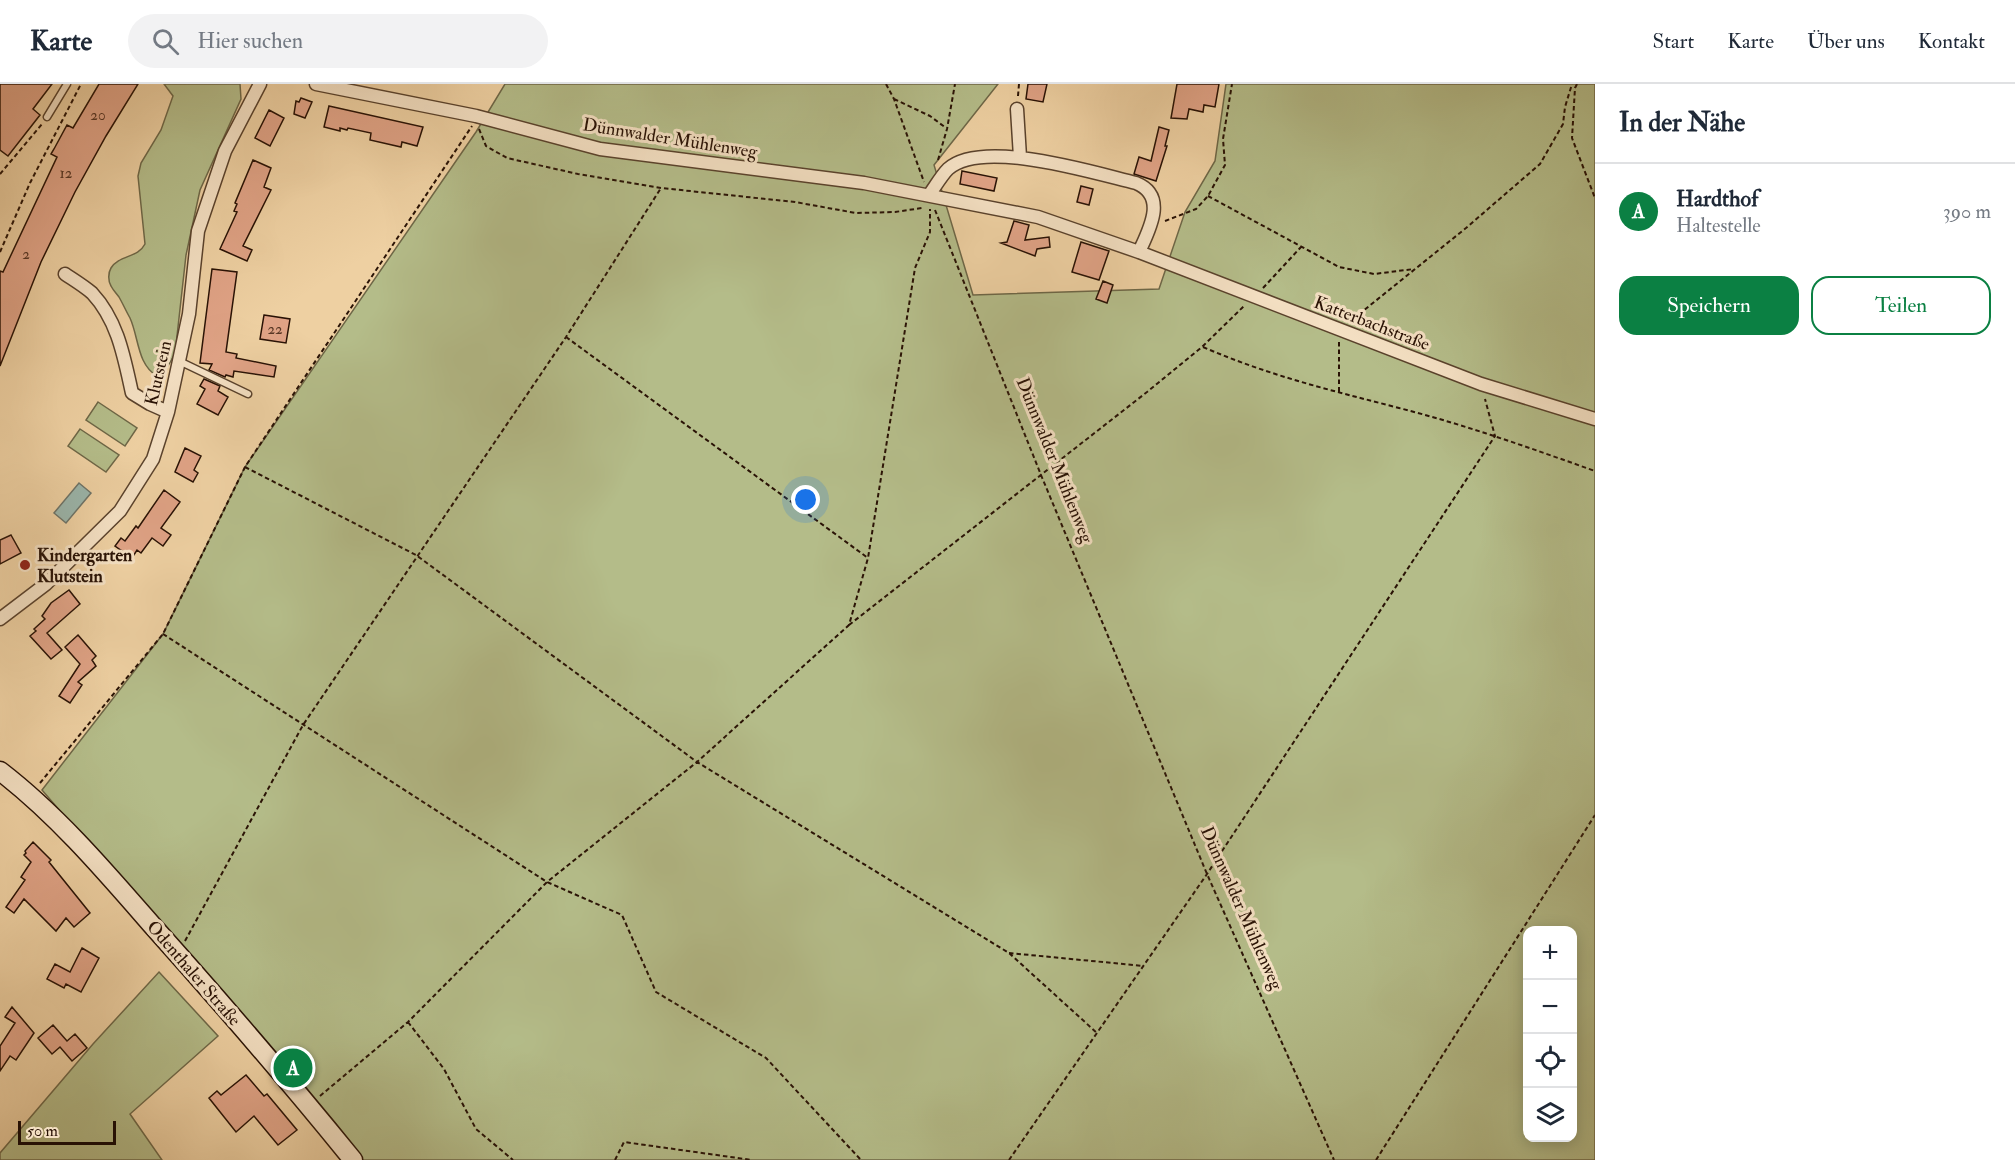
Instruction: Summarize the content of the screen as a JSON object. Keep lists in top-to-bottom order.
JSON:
{
  "streets": {
    "main road": ["Odenthaler Straße"],
    "street": ["Dünnwalder Mühlenweg", "Katterbachstraße", "Klutstein"]
  },
  "crossings": [
    ["Dünnwalder Mühlenweg", "Katterbachstraße"]
  ],
  "places": ["Kindergarten Klutstein"],
  "house_numbers": [
    "20",
    "12",
    "2",
    "22"
  ],
  "scale_bar": "50 m",
  "page": {
    "header": "Karte",
    "search": "Hier suchen",
    "nav": [
      "Start",
      "Karte",
      "Über uns",
      "Kontakt"
    ],
    "heading": "In der Nähe",
    "list": [
      {
        "mark": "A",
        "name": "Hardthof",
        "note": "Haltestelle",
        "value": "390 m"
      }
    ],
    "buttons": ["Speichern", "Teilen"],
    "map_buttons": ["+", "−"],
    "pins": "A",
    "scale": "50 m"
  }
}
